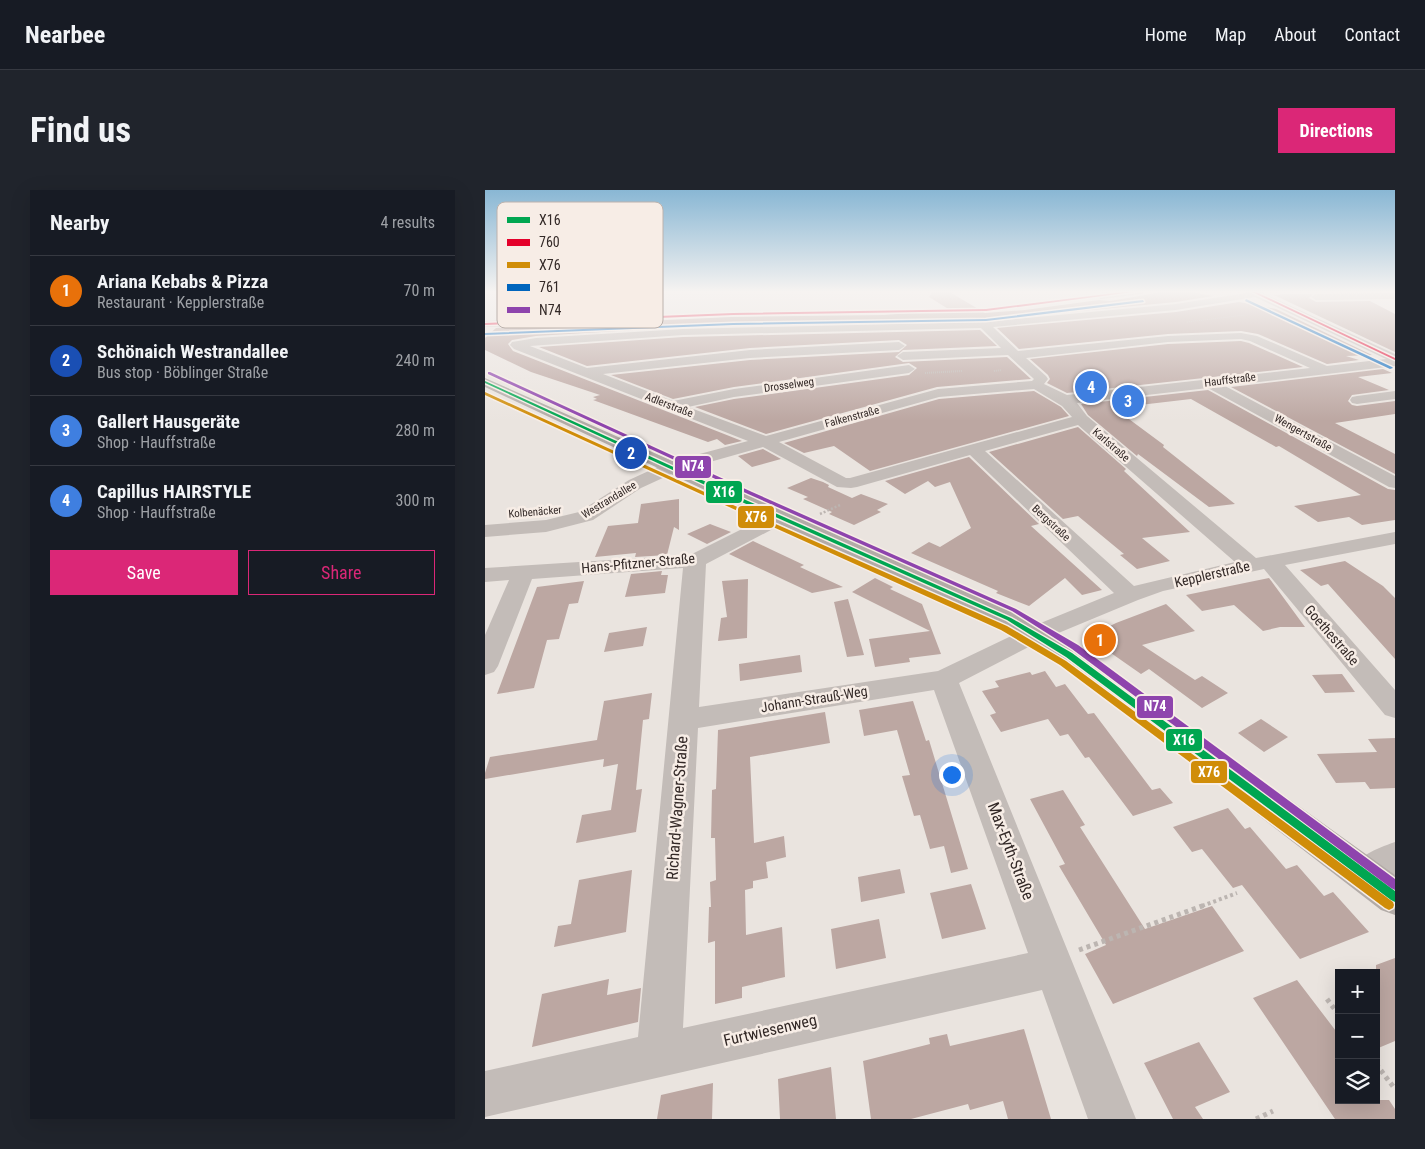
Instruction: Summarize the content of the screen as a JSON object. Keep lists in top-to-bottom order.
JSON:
{
  "streets": {
    "street": [
      "Hauffstraße",
      "Drosselweg",
      "Adlerstraße",
      "Falkenstraße",
      "Wengertstraße",
      "Karlstraße",
      "Westrandallee",
      "Kolbenäcker",
      "Bergstraße",
      "Hans-Pfitzner-Straße",
      "Kepplerstraße",
      "Goethestraße",
      "Johann-Strauß-Weg",
      "Richard-Wagner-Straße",
      "Max-Eyth-Straße",
      "Furtwiesenweg"
    ]
  },
  "crossings": [
    ["Hauffstraße", "Wengertstraße"],
    ["Hauffstraße", "Karlstraße"],
    ["Drosselweg", "Adlerstraße"],
    ["Drosselweg", "Falkenstraße"],
    ["Adlerstraße", "Falkenstraße"],
    ["Adlerstraße", "Bergstraße"],
    ["Falkenstraße", "Karlstraße"],
    ["Falkenstraße", "Westrandallee"],
    ["Karlstraße", "Kepplerstraße"],
    ["Karlstraße", "Goethestraße"],
    ["Bergstraße", "Kepplerstraße"],
    ["Hans-Pfitzner-Straße", "Richard-Wagner-Straße"],
    ["Kepplerstraße", "Goethestraße"],
    ["Johann-Strauß-Weg", "Richard-Wagner-Straße"],
    ["Johann-Strauß-Weg", "Max-Eyth-Straße"],
    ["Richard-Wagner-Straße", "Furtwiesenweg"],
    ["Max-Eyth-Straße", "Furtwiesenweg"]
  ],
  "lines": [
    "transit line 760",
    "transit line 761",
    "transit line N74",
    "transit line X16",
    "transit line X76"
  ],
  "legend": [
    "X16",
    "760",
    "X76",
    "761",
    "N74"
  ],
  "page": {
    "header": "Nearbee",
    "nav": [
      "Home",
      "Map",
      "About",
      "Contact"
    ],
    "buttons": [
      "Directions",
      ["Save", "Share"]
    ],
    "title": "Find us",
    "heading": ["Nearby", "4 results"],
    "list": [
      {
        "mark": "1",
        "name": "Ariana Kebabs & Pizza",
        "note": "Restaurant · Kepplerstraße",
        "value": "70 m"
      },
      {
        "mark": "2",
        "name": "Schönaich Westrandallee",
        "note": "Bus stop · Böblinger Straße",
        "value": "240 m"
      },
      {
        "mark": "3",
        "name": "Gallert Hausgeräte",
        "note": "Shop · Hauffstraße",
        "value": "280 m"
      },
      {
        "mark": "4",
        "name": "Capillus HAIRSTYLE",
        "note": "Shop · Hauffstraße",
        "value": "300 m"
      }
    ],
    "pins": [
      "4",
      "3",
      "2",
      "1"
    ],
    "map_buttons": ["+", "−"]
  }
}
